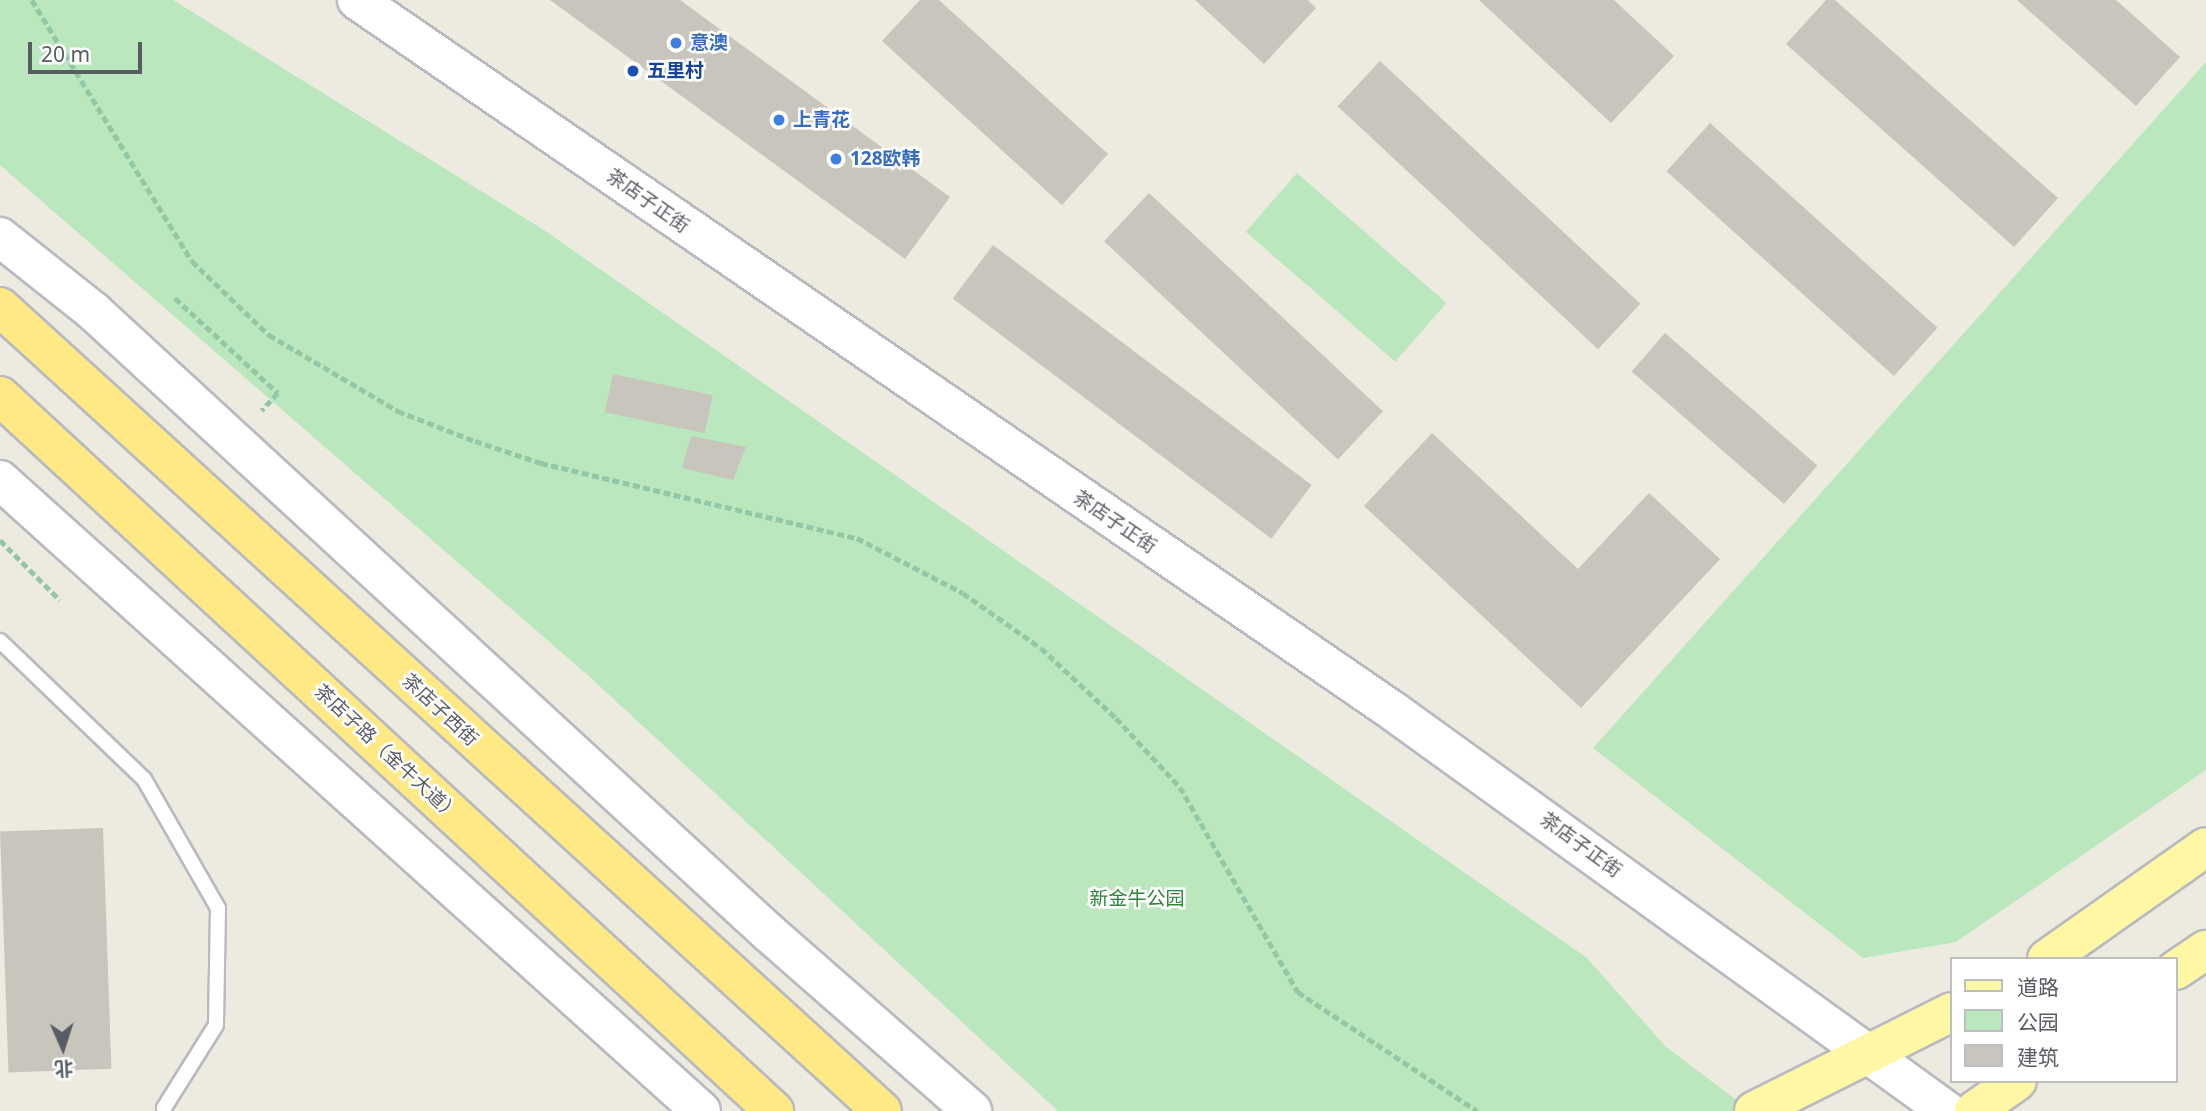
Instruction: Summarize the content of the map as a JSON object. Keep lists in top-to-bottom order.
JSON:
{
  "streets": {
    "highway": ["茶店子西街", "茶店子路（金牛大道）"],
    "main road": ["茶店子正街"]
  },
  "parks": ["新金牛公园"],
  "places": [
    "意澳",
    "五里村",
    "上青花",
    "128欧韩"
  ],
  "legend": ["道路", "公园", "建筑"],
  "scale_bar": "20 m",
  "north": "bottom"
}
